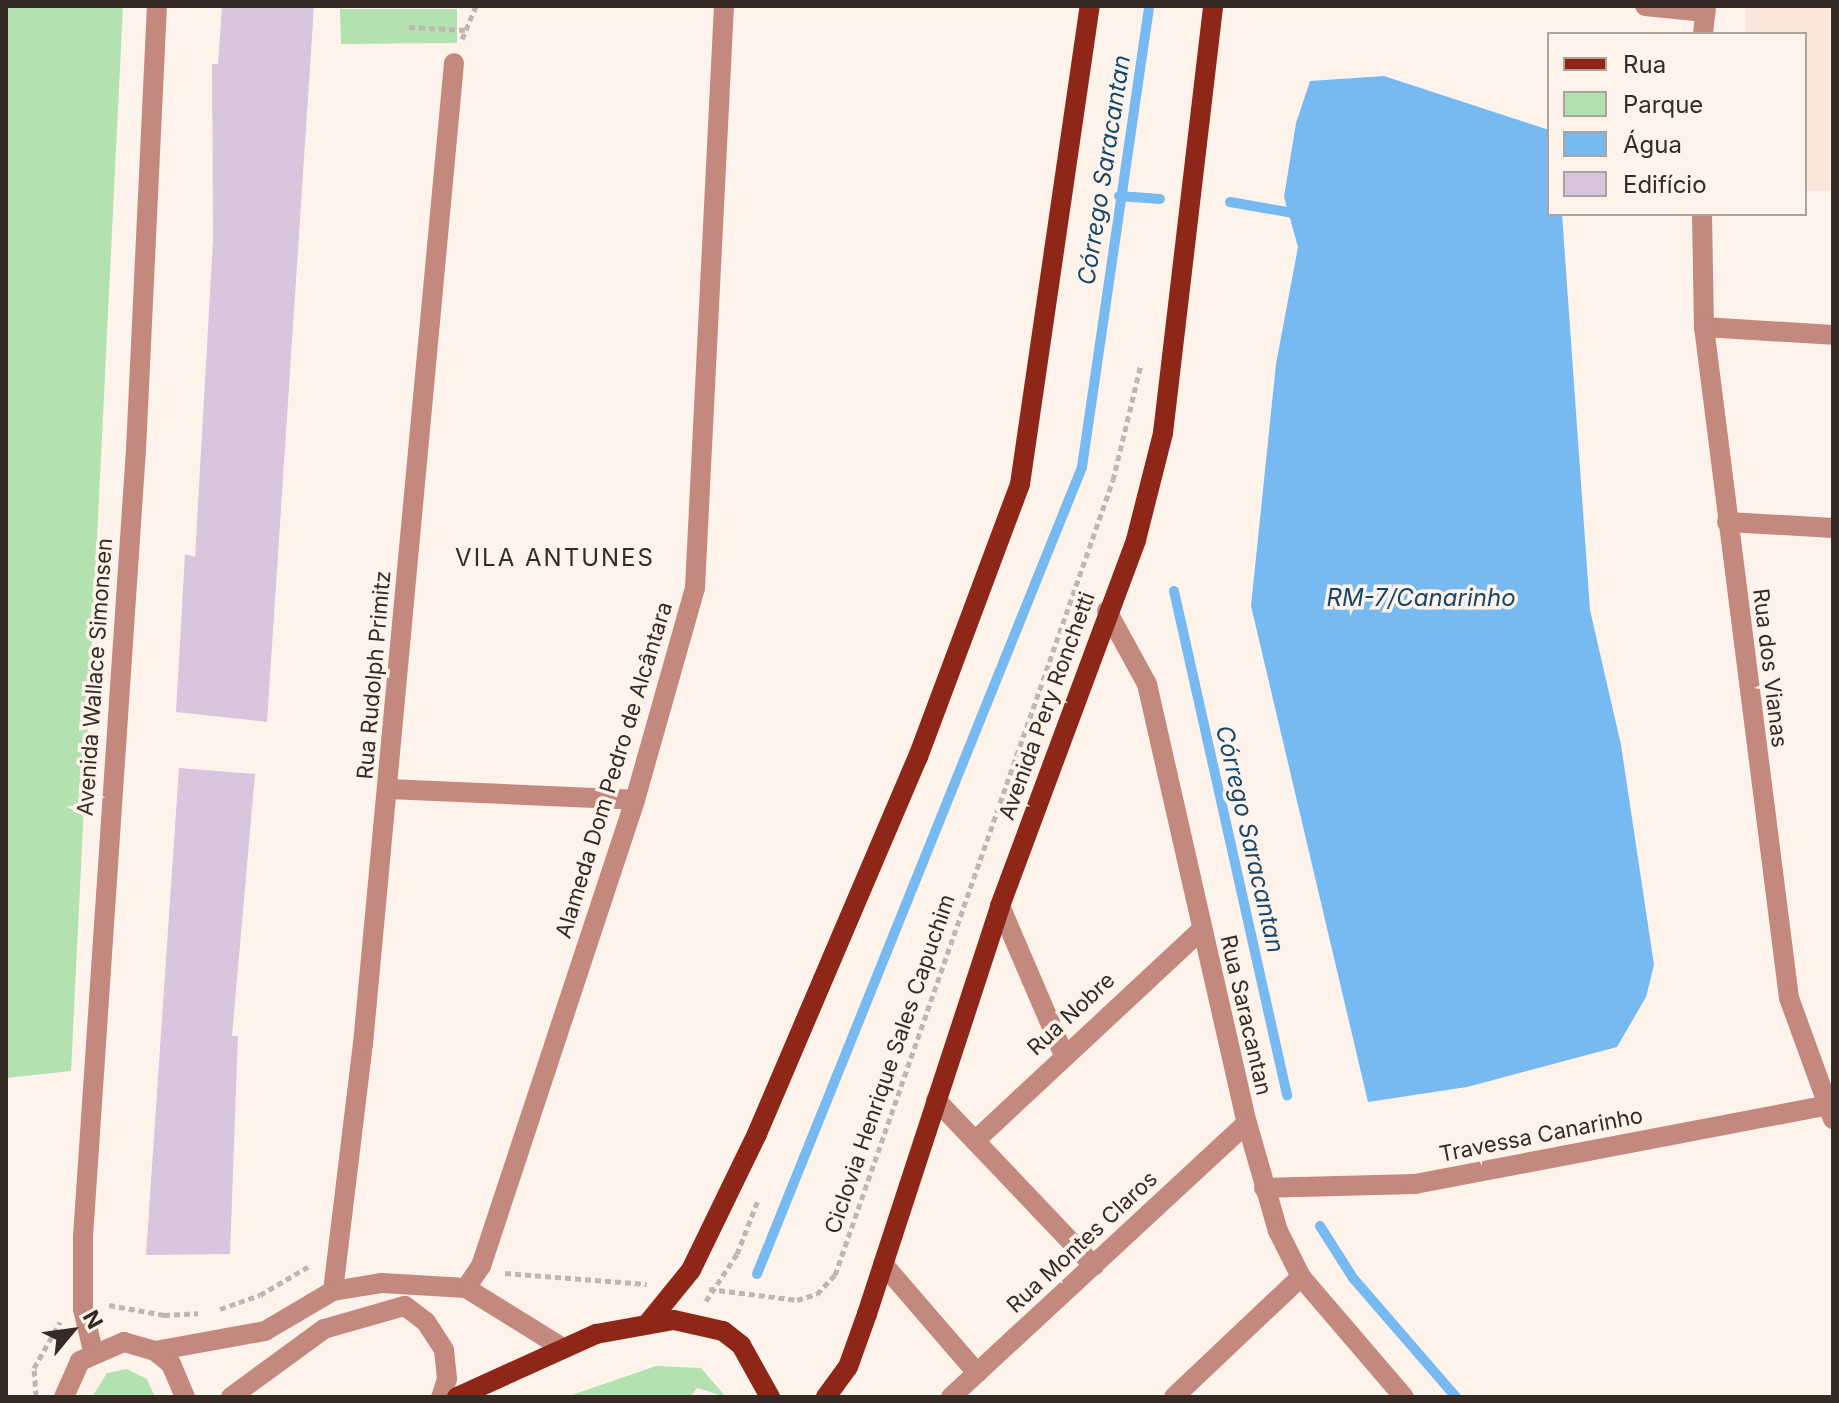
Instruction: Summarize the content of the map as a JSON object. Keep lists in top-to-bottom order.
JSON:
{
  "streets": {
    "main road": ["Avenida Pery Ronchetti"],
    "street": [
      "Rua dos Vianas",
      "Rua Rudolph Primitz",
      "Avenida Wallace Simonsen",
      "Alameda Dom Pedro de Alcântara",
      "Rua Nobre",
      "Rua Saracantan",
      "Travessa Canarinho",
      "Rua Montes Claros"
    ],
    "path": ["Ciclovia Henrique Sales Capuchim"]
  },
  "crossings": [
    ["Rua dos Vianas", "Travessa Canarinho"],
    ["Avenida Pery Ronchetti", "Rua Saracantan"],
    ["Alameda Dom Pedro de Alcântara", "Ciclovia Henrique Sales Capuchim"],
    ["Rua Nobre", "Rua Saracantan"],
    ["Rua Saracantan", "Travessa Canarinho"],
    ["Rua Saracantan", "Rua Montes Claros"]
  ],
  "districts": ["VILA ANTUNES"],
  "water": ["Córrego Saracantan", "RM-7/Canarinho"],
  "legend": [
    "Rua",
    "Parque",
    "Água",
    "Edifício"
  ],
  "north": "top right"
}
